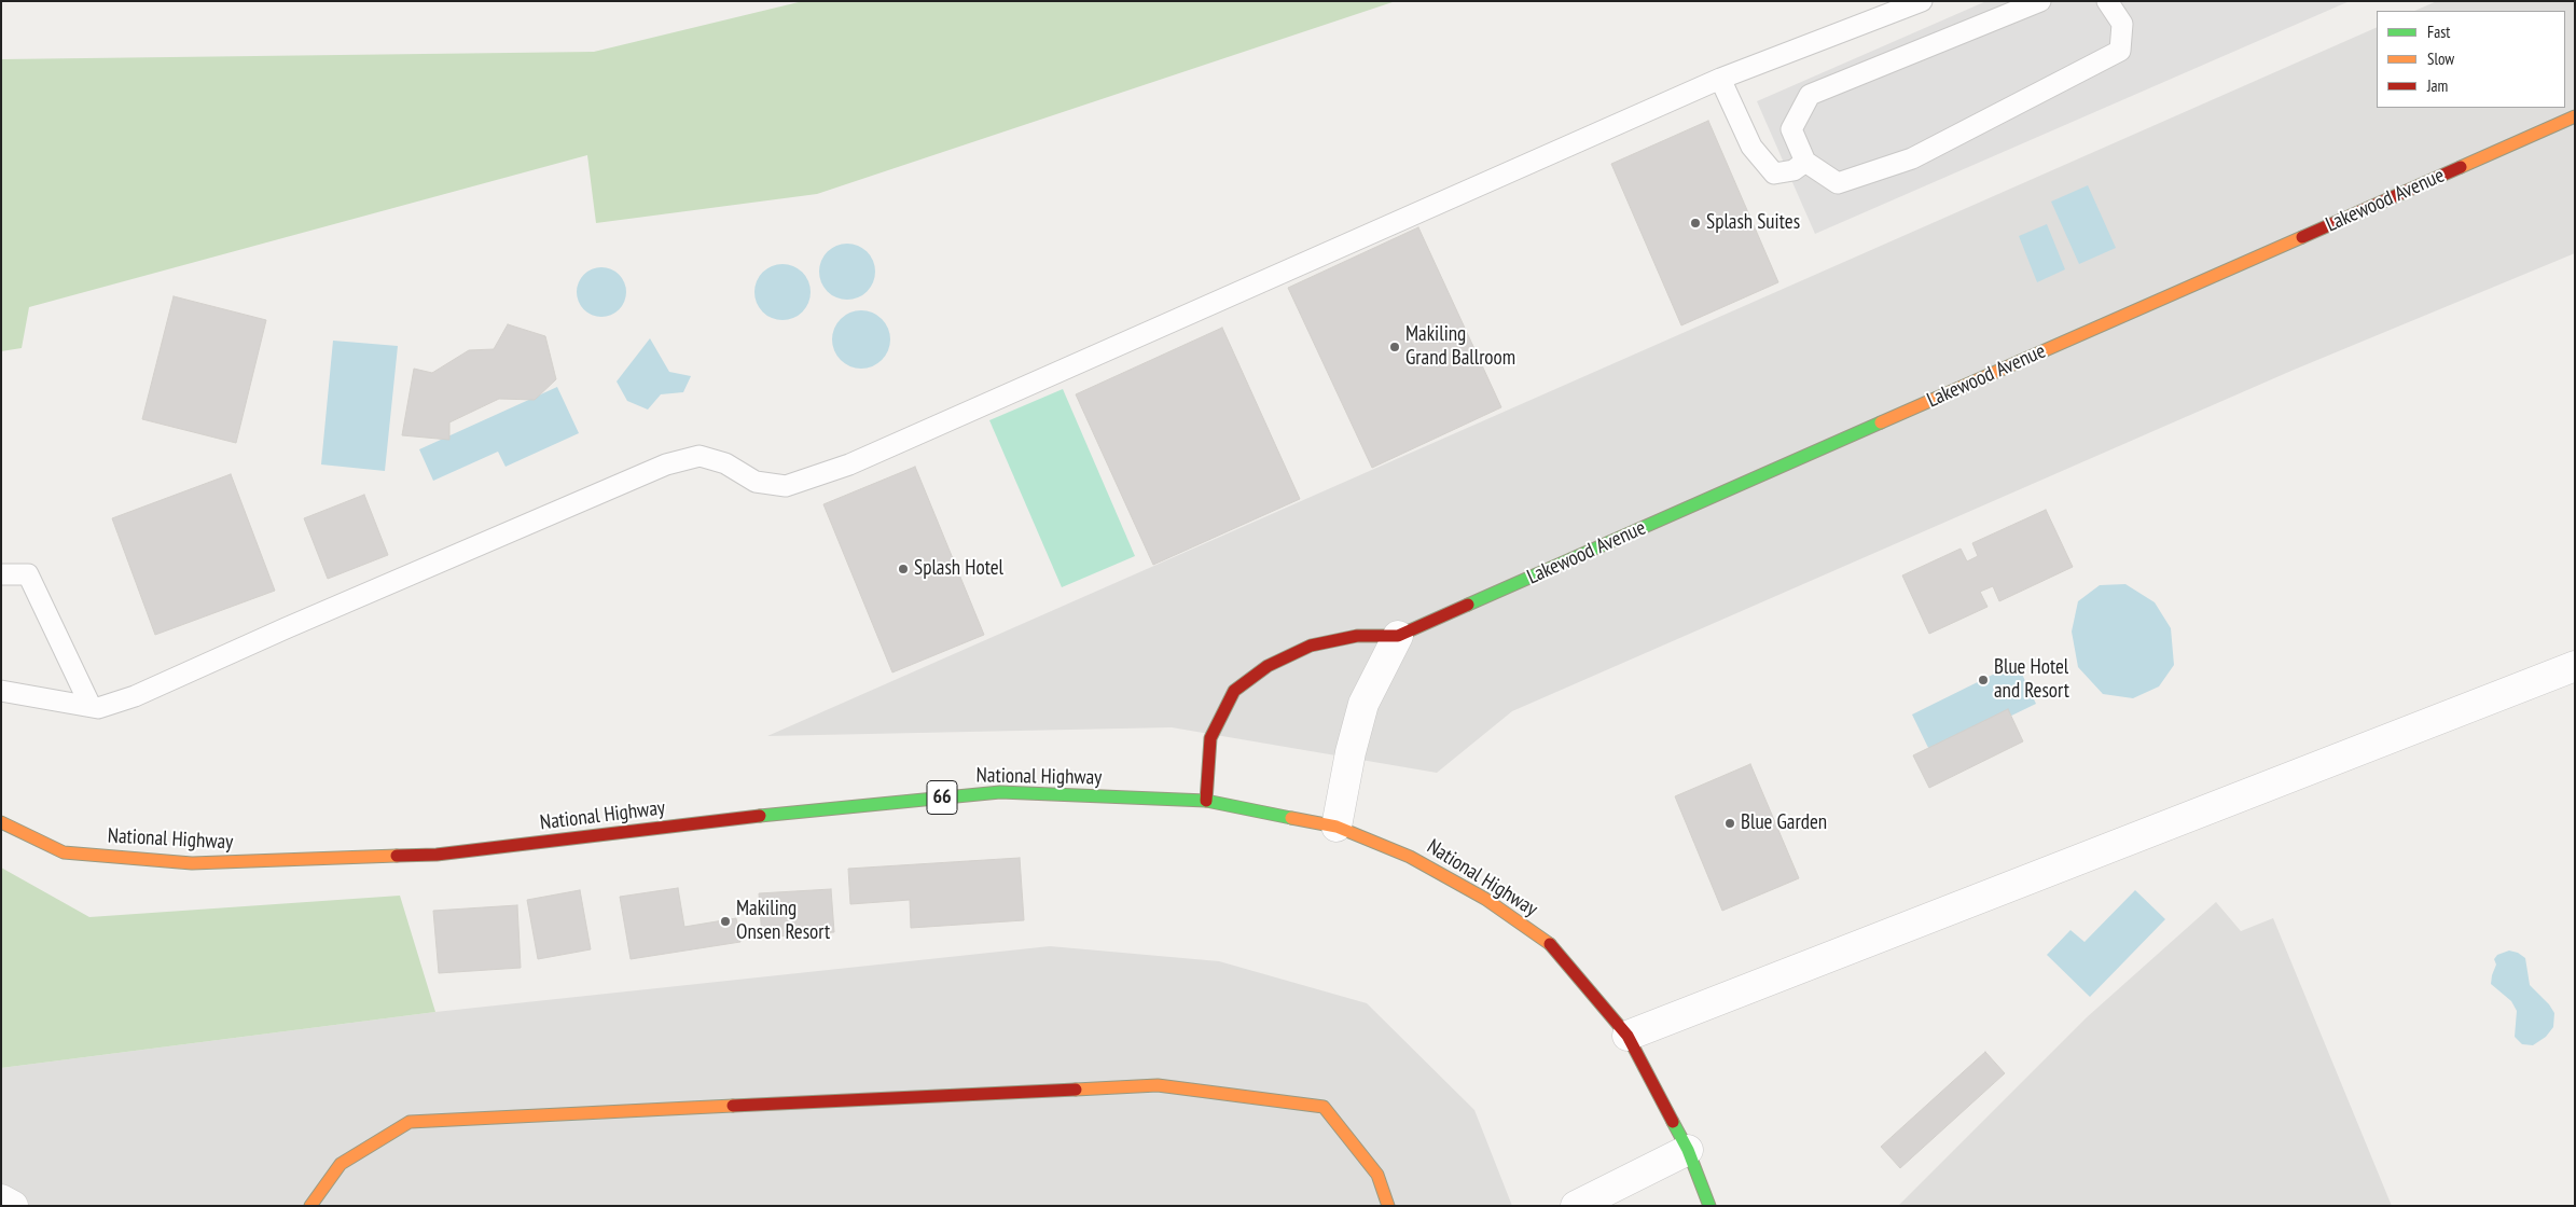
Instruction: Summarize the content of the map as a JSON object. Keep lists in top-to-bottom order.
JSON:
{
  "streets": {
    "street": ["Lakewood Avenue", "National Highway", "66"]
  },
  "crossings": [
    ["Lakewood Avenue", "National Highway"]
  ],
  "places": [
    "Splash Suites",
    "Makiling Grand Ballroom",
    "Splash Hotel",
    "Blue Hotel and Resort",
    "Blue Garden",
    "Makiling Onsen Resort"
  ],
  "legend": ["Fast", "Slow", "Jam"]
}
